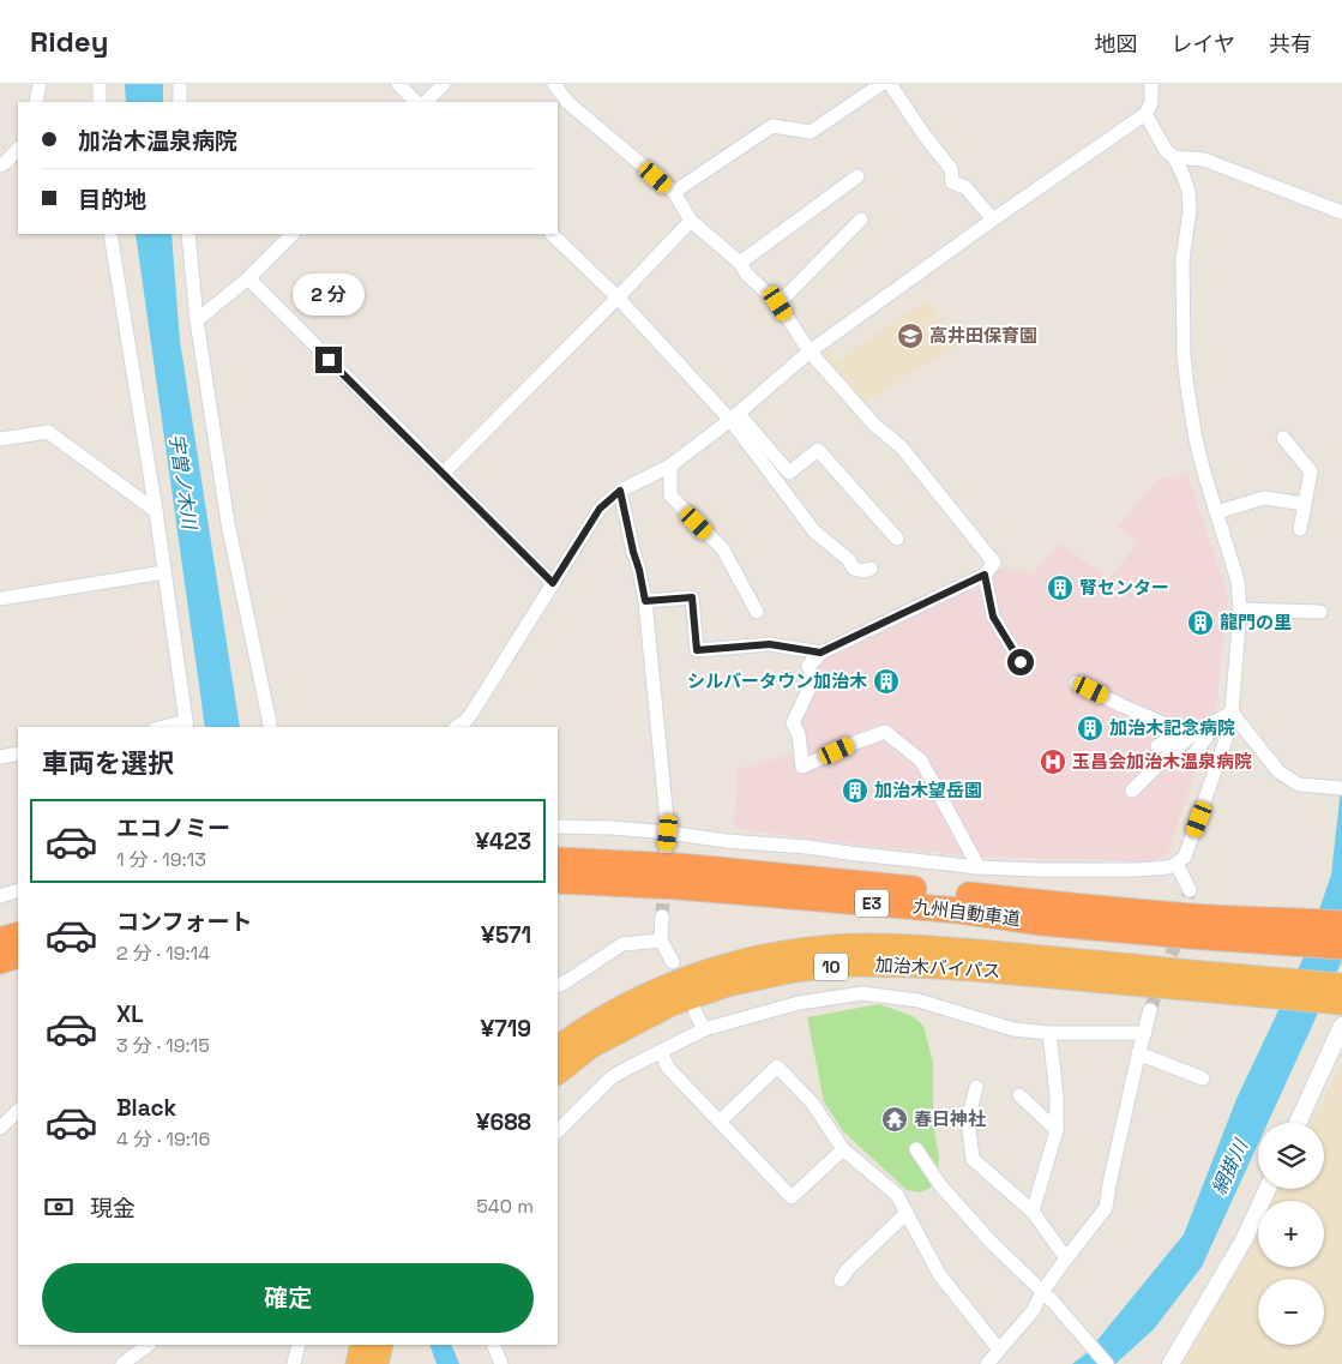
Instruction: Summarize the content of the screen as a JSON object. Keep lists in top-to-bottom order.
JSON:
{
  "streets": {
    "highway": [
      "E3",
      "九州自動車道",
      "10",
      "加治木バイパス"
    ]
  },
  "water": ["宇曽ノ木川", "網掛川"],
  "places": {
    "school or university": ["高井田保育園"],
    "building": [
      "腎センター",
      "龍門の里",
      "シルバータウン加治木",
      "加治木記念病院",
      "加治木望岳園"
    ],
    "hospital": ["玉昌会加治木温泉病院"],
    "temple": ["春日神社"]
  },
  "page": {
    "header": "Ridey",
    "nav": ["地図", "レイヤ", "共有"],
    "banner": ["加治木温泉病院", "目的地"],
    "bubble": "2 分",
    "heading": "車両を選択",
    "list": [
      {
        "name": "エコノミー",
        "note": "1 分 · 19:13",
        "value": "¥423"
      },
      {
        "name": "コンフォート",
        "note": "2 分 · 19:14",
        "value": "¥571"
      },
      {
        "name": "XL",
        "note": "3 分 · 19:15",
        "value": "¥719"
      },
      {
        "name": "Black",
        "note": "4 分 · 19:16",
        "value": "¥688"
      }
    ],
    "map_buttons": ["+", "−"],
    "pay": ["現金", "540 m"],
    "buttons": "確定"
  }
}
